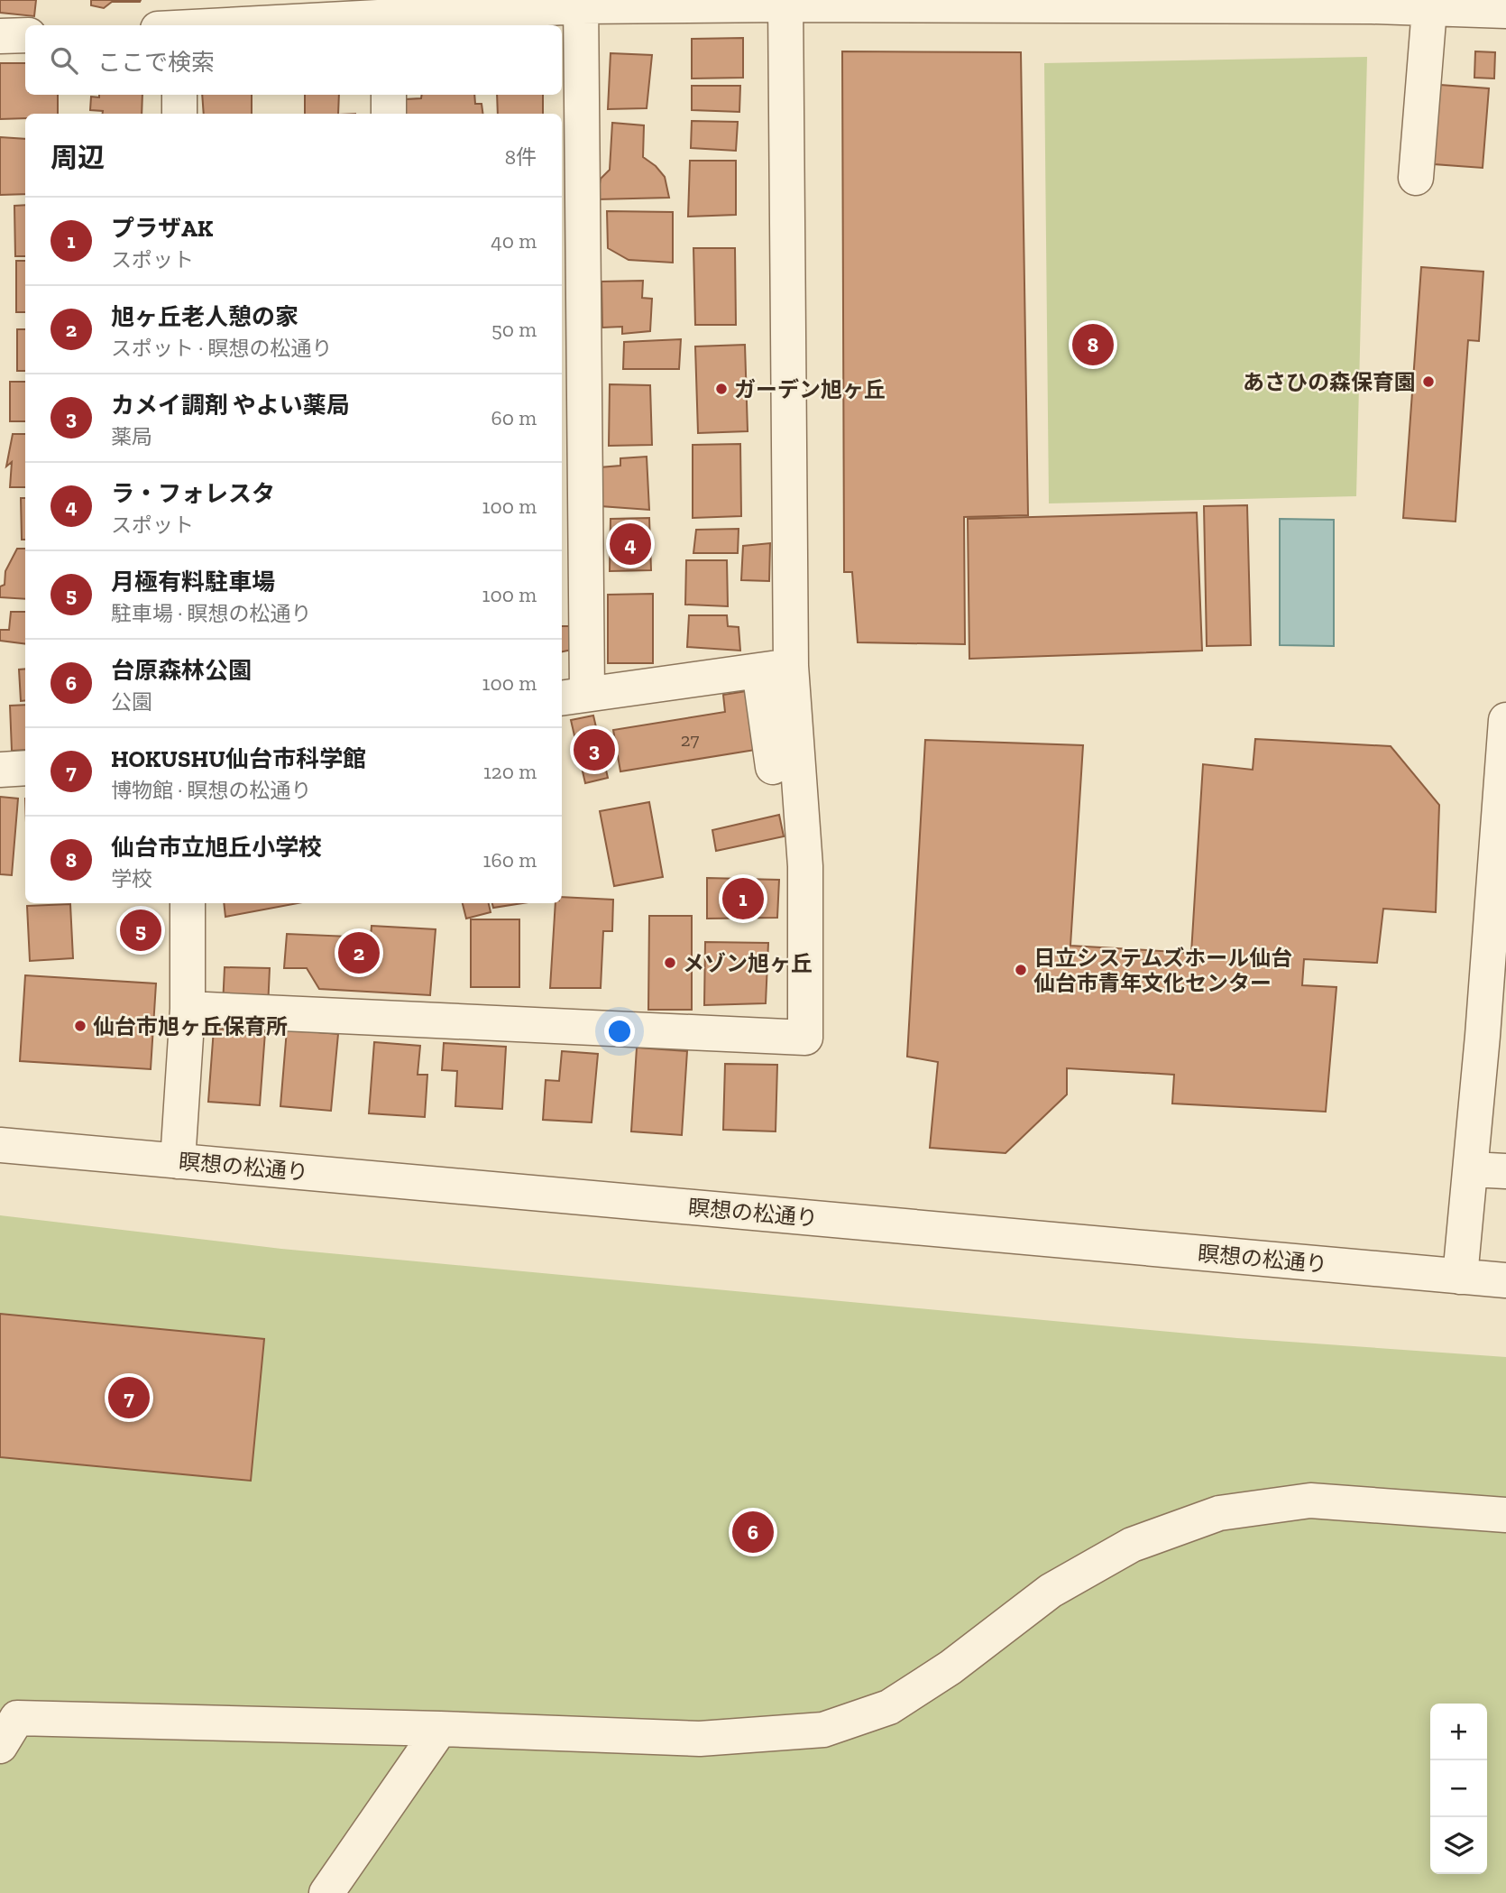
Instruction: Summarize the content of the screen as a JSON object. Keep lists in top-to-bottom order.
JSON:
{
  "streets": {
    "street": ["瞑想の松通り"]
  },
  "places": [
    "あさひの森保育園",
    "ガーデン旭ヶ丘",
    "メゾン旭ヶ丘",
    "日立システムズホール仙台 仙台市青年文化センター",
    "仙台市旭ヶ丘保育所"
  ],
  "house_numbers": ["27"],
  "page": {
    "search": "ここで検索",
    "heading": ["周辺", "8件"],
    "list": [
      {
        "mark": "1",
        "name": "プラザAK",
        "note": "スポット",
        "value": "40 m"
      },
      {
        "mark": "2",
        "name": "旭ヶ丘老人憩の家",
        "note": "スポット · 瞑想の松通り",
        "value": "50 m"
      },
      {
        "mark": "3",
        "name": "カメイ調剤 やよい薬局",
        "note": "薬局",
        "value": "60 m"
      },
      {
        "mark": "4",
        "name": "ラ・フォレスタ",
        "note": "スポット",
        "value": "100 m"
      },
      {
        "mark": "5",
        "name": "月極有料駐車場",
        "note": "駐車場 · 瞑想の松通り",
        "value": "100 m"
      },
      {
        "mark": "6",
        "name": "台原森林公園",
        "note": "公園",
        "value": "100 m"
      },
      {
        "mark": "7",
        "name": "HOKUSHU仙台市科学館",
        "note": "博物館 · 瞑想の松通り",
        "value": "120 m"
      },
      {
        "mark": "8",
        "name": "仙台市立旭丘小学校",
        "note": "学校",
        "value": "160 m"
      }
    ],
    "pins": [
      "8",
      "4",
      "3",
      "1",
      "5",
      "2",
      "7",
      "6"
    ],
    "map_buttons": ["+", "−"]
  }
}
